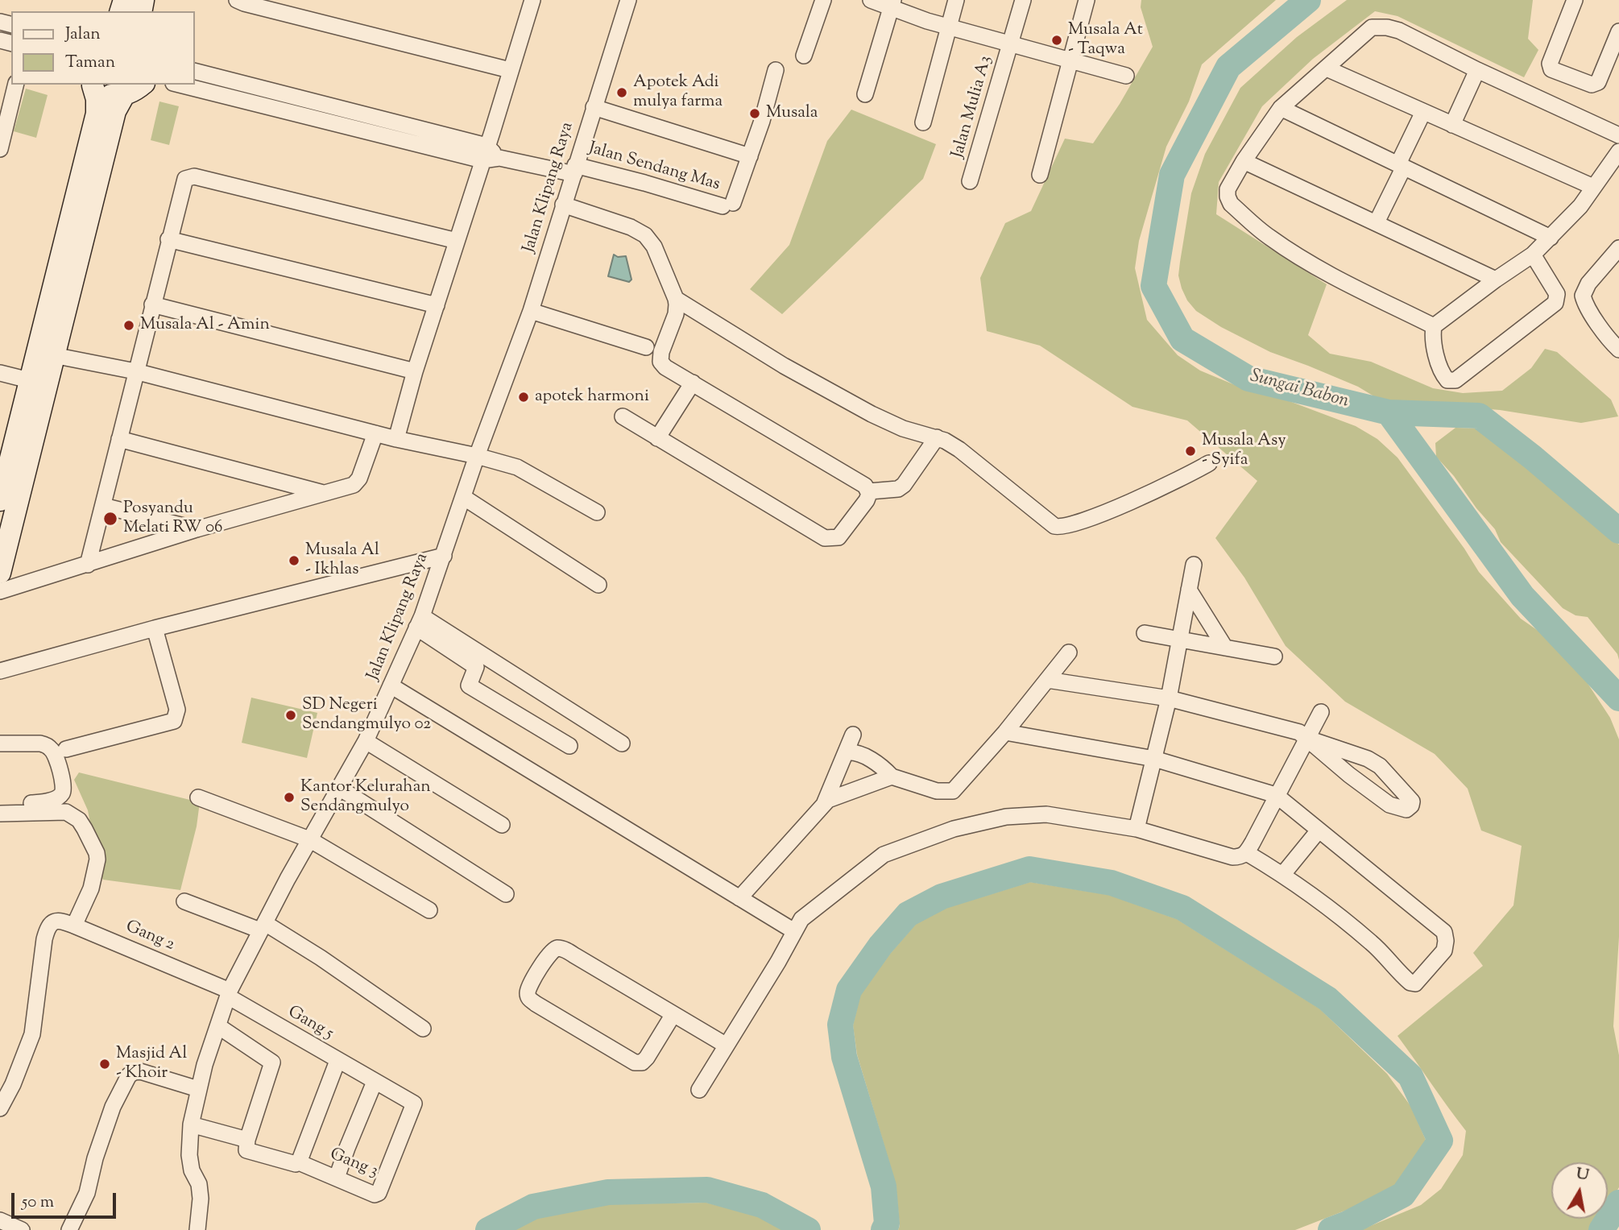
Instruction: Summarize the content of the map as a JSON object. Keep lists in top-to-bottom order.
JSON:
{
  "streets": {
    "street": [
      "Jalan Mulia A3",
      "Jalan Sendang Mas",
      "Jalan Klipang Raya",
      "Gang 2",
      "Gang 5",
      "Gang 3"
    ]
  },
  "crossings": [
    ["Jalan Sendang Mas", "Jalan Klipang Raya"],
    ["Jalan Klipang Raya", "Gang 2"],
    ["Jalan Klipang Raya", "Gang 5"],
    ["Jalan Klipang Raya", "Gang 3"],
    ["Gang 2", "Gang 5"],
    ["Gang 5", "Gang 3"]
  ],
  "water": ["Sungai Babon"],
  "places": [
    "Musala At - Taqwa",
    "Apotek Adi mulya farma",
    "Musala",
    "Musala Al - Amin",
    "apotek harmoni",
    "Musala Asy - Syifa",
    "Posyandu Melati RW 06",
    "Musala Al - Ikhlas",
    "SD Negeri Sendangmulyo 02",
    "Kantor Kelurahan Sendangmulyo",
    "Masjid Al - Khoir"
  ],
  "legend": ["Jalan", "Taman"],
  "scale_bar": "50 m",
  "north": "top"
}
